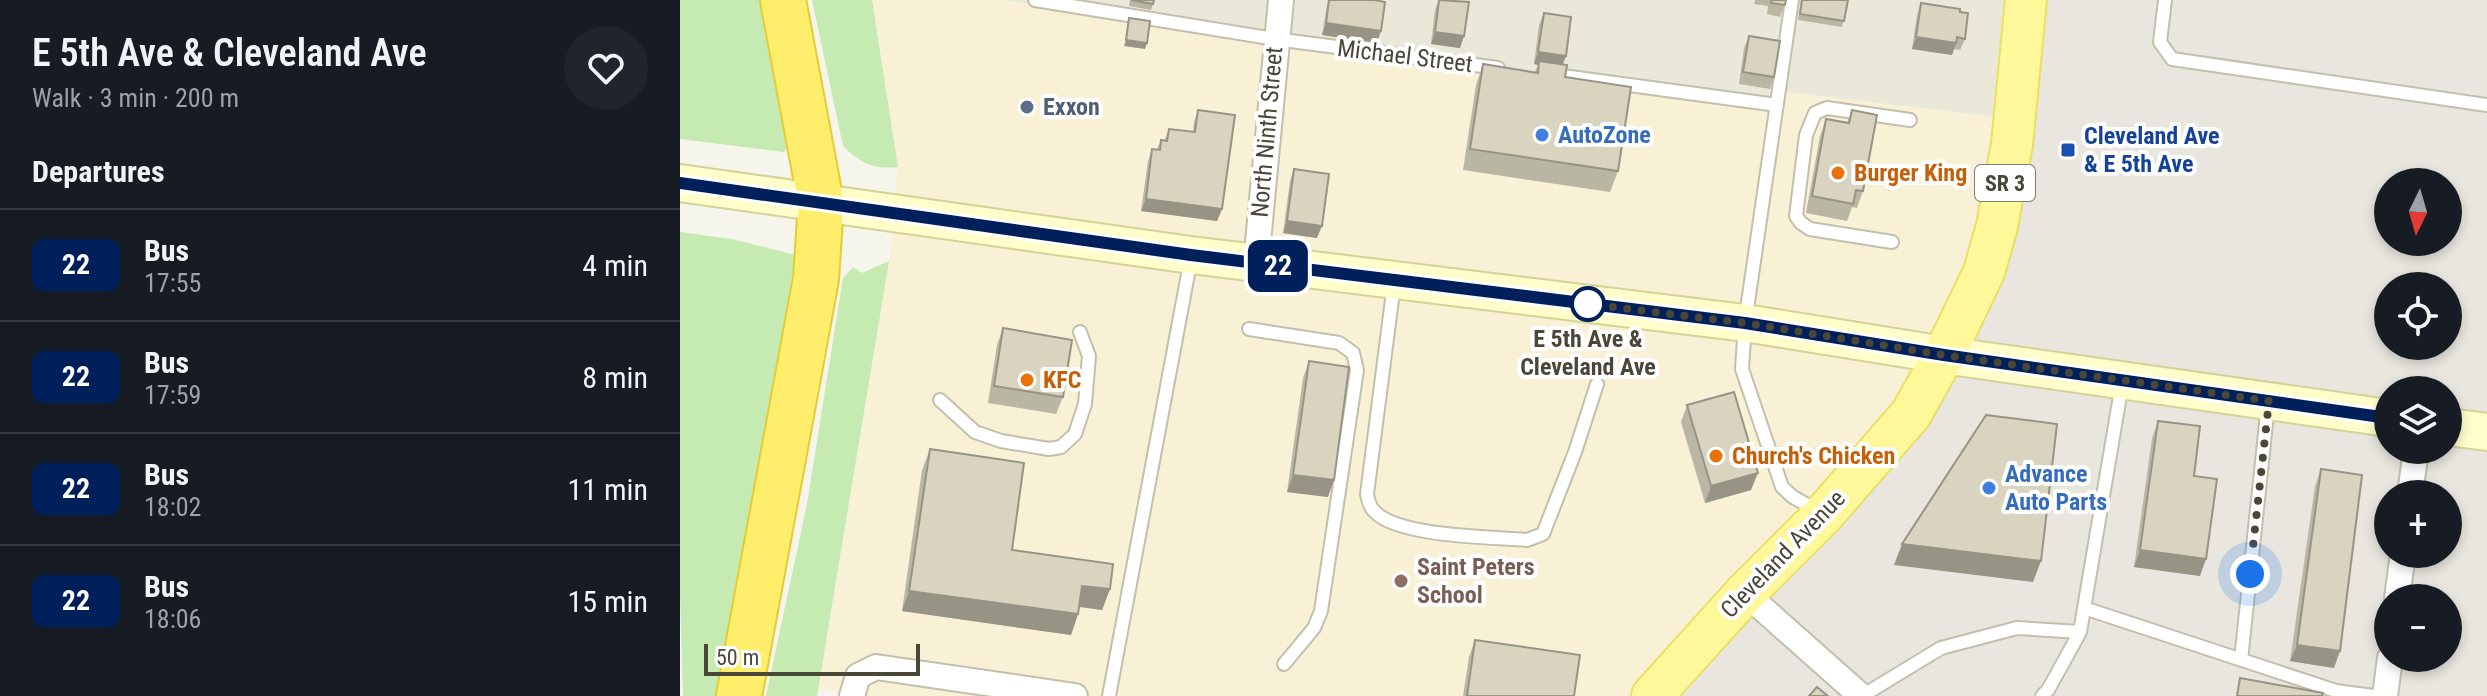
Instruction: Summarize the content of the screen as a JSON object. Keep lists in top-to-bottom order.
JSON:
{
  "streets": {
    "main road": ["SR 3", "Cleveland Avenue"],
    "street": ["North Ninth Street"],
    "lane": ["Michael Street"]
  },
  "crossings": [
    ["Michael Street", "North Ninth Street"]
  ],
  "places": {
    "other": [
      "Exxon",
      "AutoZone",
      "Burger King",
      "E 5th Ave & Cleveland Ave",
      "KFC",
      "Church's Chicken",
      "Advance Auto Parts",
      "Saint Peters School"
    ],
    "transit": ["Cleveland Ave & E 5th Ave"]
  },
  "lines": ["bus line 22"],
  "scale_bar": "50 m",
  "north": "bottom",
  "page": {
    "heading": [
      ["E 5th Ave & Cleveland Ave", "Walk · 3 min · 200 m"],
      "Departures"
    ],
    "on_map": "22",
    "map_buttons": ["+", "−"],
    "list": [
      {
        "mark": "22",
        "name": "Bus",
        "note": "17:55",
        "value": "4 min"
      },
      {
        "mark": "22",
        "name": "Bus",
        "note": "17:59",
        "value": "8 min"
      },
      {
        "mark": "22",
        "name": "Bus",
        "note": "18:02",
        "value": "11 min"
      },
      {
        "mark": "22",
        "name": "Bus",
        "note": "18:06",
        "value": "15 min"
      }
    ],
    "scale": "50 m"
  }
}
